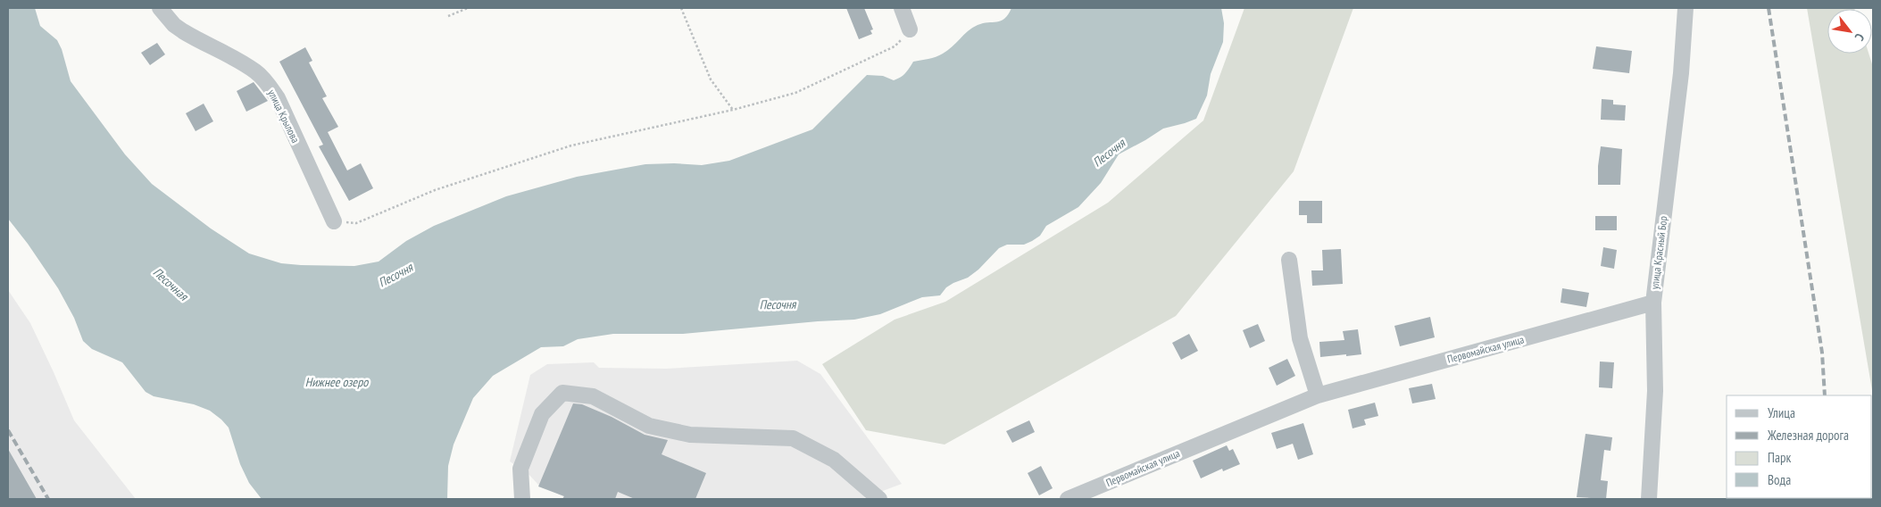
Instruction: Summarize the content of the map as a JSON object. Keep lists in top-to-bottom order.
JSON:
{
  "streets": {
    "street": ["улица Крылова", "улица Красный Бор", "Первомайская улица"]
  },
  "crossings": [
    ["улица Красный Бор", "Первомайская улица"]
  ],
  "water": ["Песочня", "Песочная", "Нижнее озеро"],
  "legend": [
    "Улица",
    "Железная дорога",
    "Парк",
    "Вода"
  ],
  "north": "bottom right"
}
